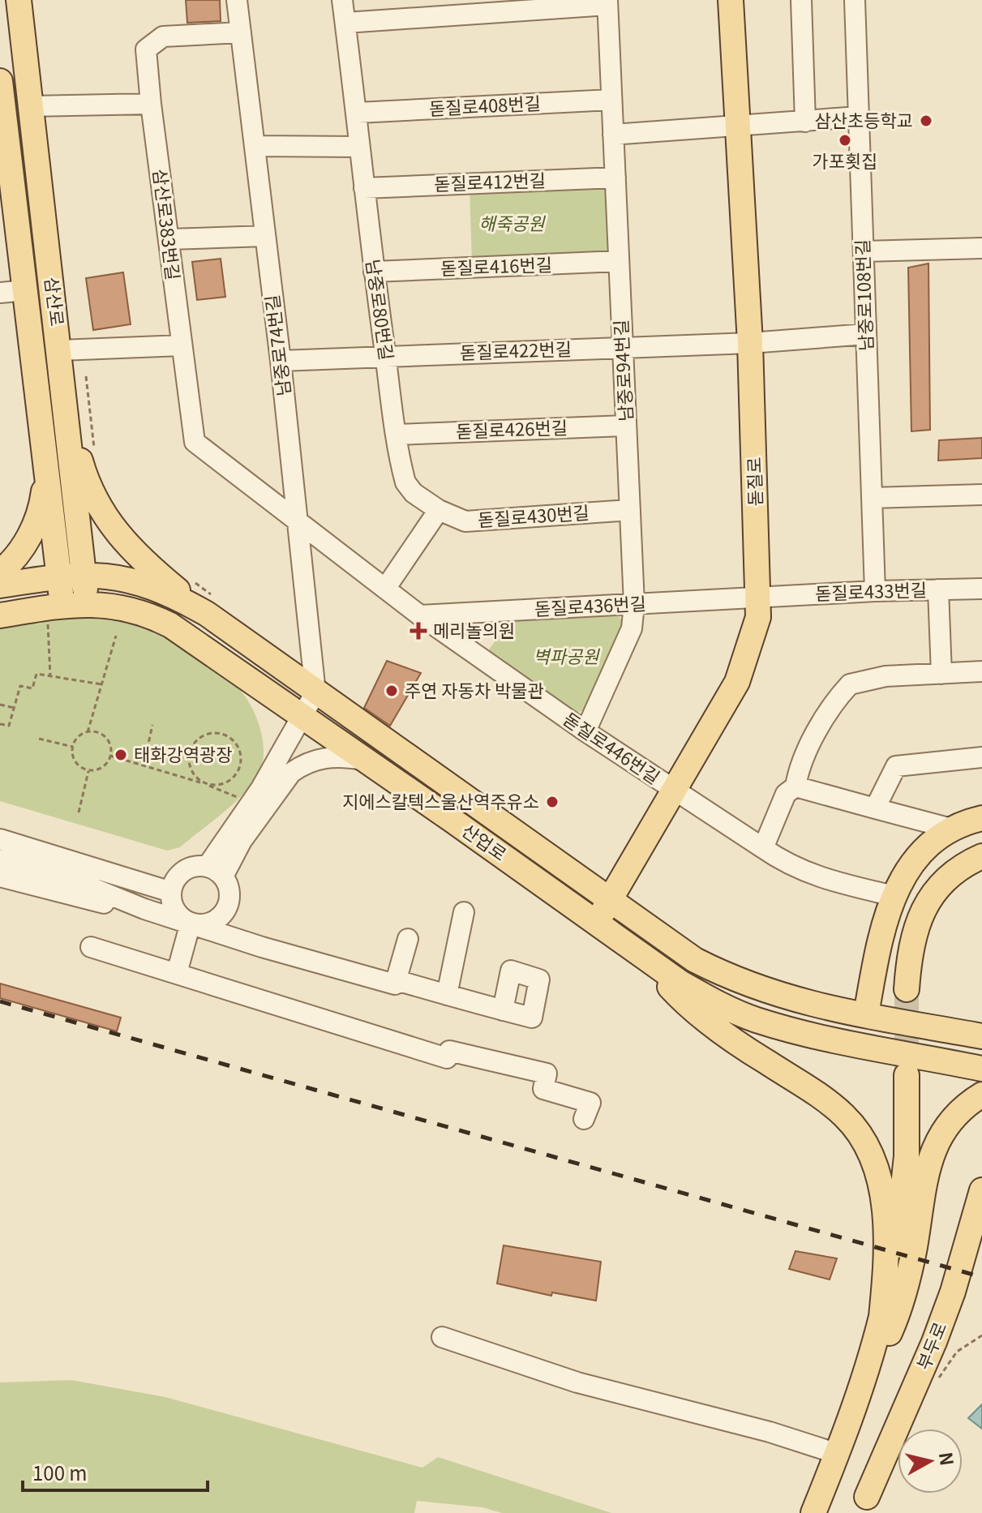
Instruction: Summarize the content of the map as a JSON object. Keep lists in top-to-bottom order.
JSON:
{
  "streets": {
    "main road": [
      "삼산로",
      "돋질로",
      "산업로",
      "부두로"
    ],
    "street": [
      "돋질로408번길",
      "돋질로412번길",
      "삼산로383번길",
      "돋질로416번길",
      "남중로108번길",
      "남중로80번길",
      "남중로74번길",
      "돋질로422번길",
      "남중로94번길",
      "돋질로426번길",
      "돋질로430번길",
      "돋질로433번길",
      "돋질로436번길",
      "돋질로446번길"
    ]
  },
  "crossings": [
    ["돋질로408번길", "남중로80번길"],
    ["돋질로408번길", "남중로94번길"],
    ["돋질로412번길", "남중로80번길"],
    ["돋질로412번길", "남중로94번길"],
    ["삼산로383번길", "남중로74번길"],
    ["삼산로383번길", "돋질로446번길"],
    ["돋질로416번길", "남중로80번길"],
    ["돋질로416번길", "남중로94번길"],
    ["남중로108번길", "돋질로422번길"],
    ["남중로108번길", "돋질로433번길"],
    ["삼산로", "산업로"],
    ["남중로80번길", "돋질로422번길"],
    ["남중로80번길", "돋질로426번길"],
    ["남중로80번길", "돋질로430번길"],
    ["남중로74번길", "돋질로422번길"],
    ["남중로74번길", "돋질로446번길"],
    ["남중로74번길", "산업로"],
    ["돋질로422번길", "남중로94번길"],
    ["돋질로422번길", "돋질로"],
    ["남중로94번길", "돋질로426번길"],
    ["남중로94번길", "돋질로430번길"],
    ["남중로94번길", "돋질로436번길"],
    ["남중로94번길", "돋질로446번길"],
    ["돋질로", "돋질로433번길"],
    ["돋질로", "돋질로436번길"],
    ["돋질로", "돋질로446번길"],
    ["돋질로", "산업로"],
    ["돋질로433번길", "돋질로436번길"],
    ["돋질로436번길", "돋질로446번길"]
  ],
  "parks": ["해죽공원", "벽파공원"],
  "places": {
    "other": [
      "삼산초등학교",
      "가포횟집",
      "주연 자동차 박물관",
      "태화강역광장",
      "지에스칼텍스울산역주유소"
    ],
    "health": ["메리놀의원"]
  },
  "scale_bar": "100 m",
  "north": "right"
}
